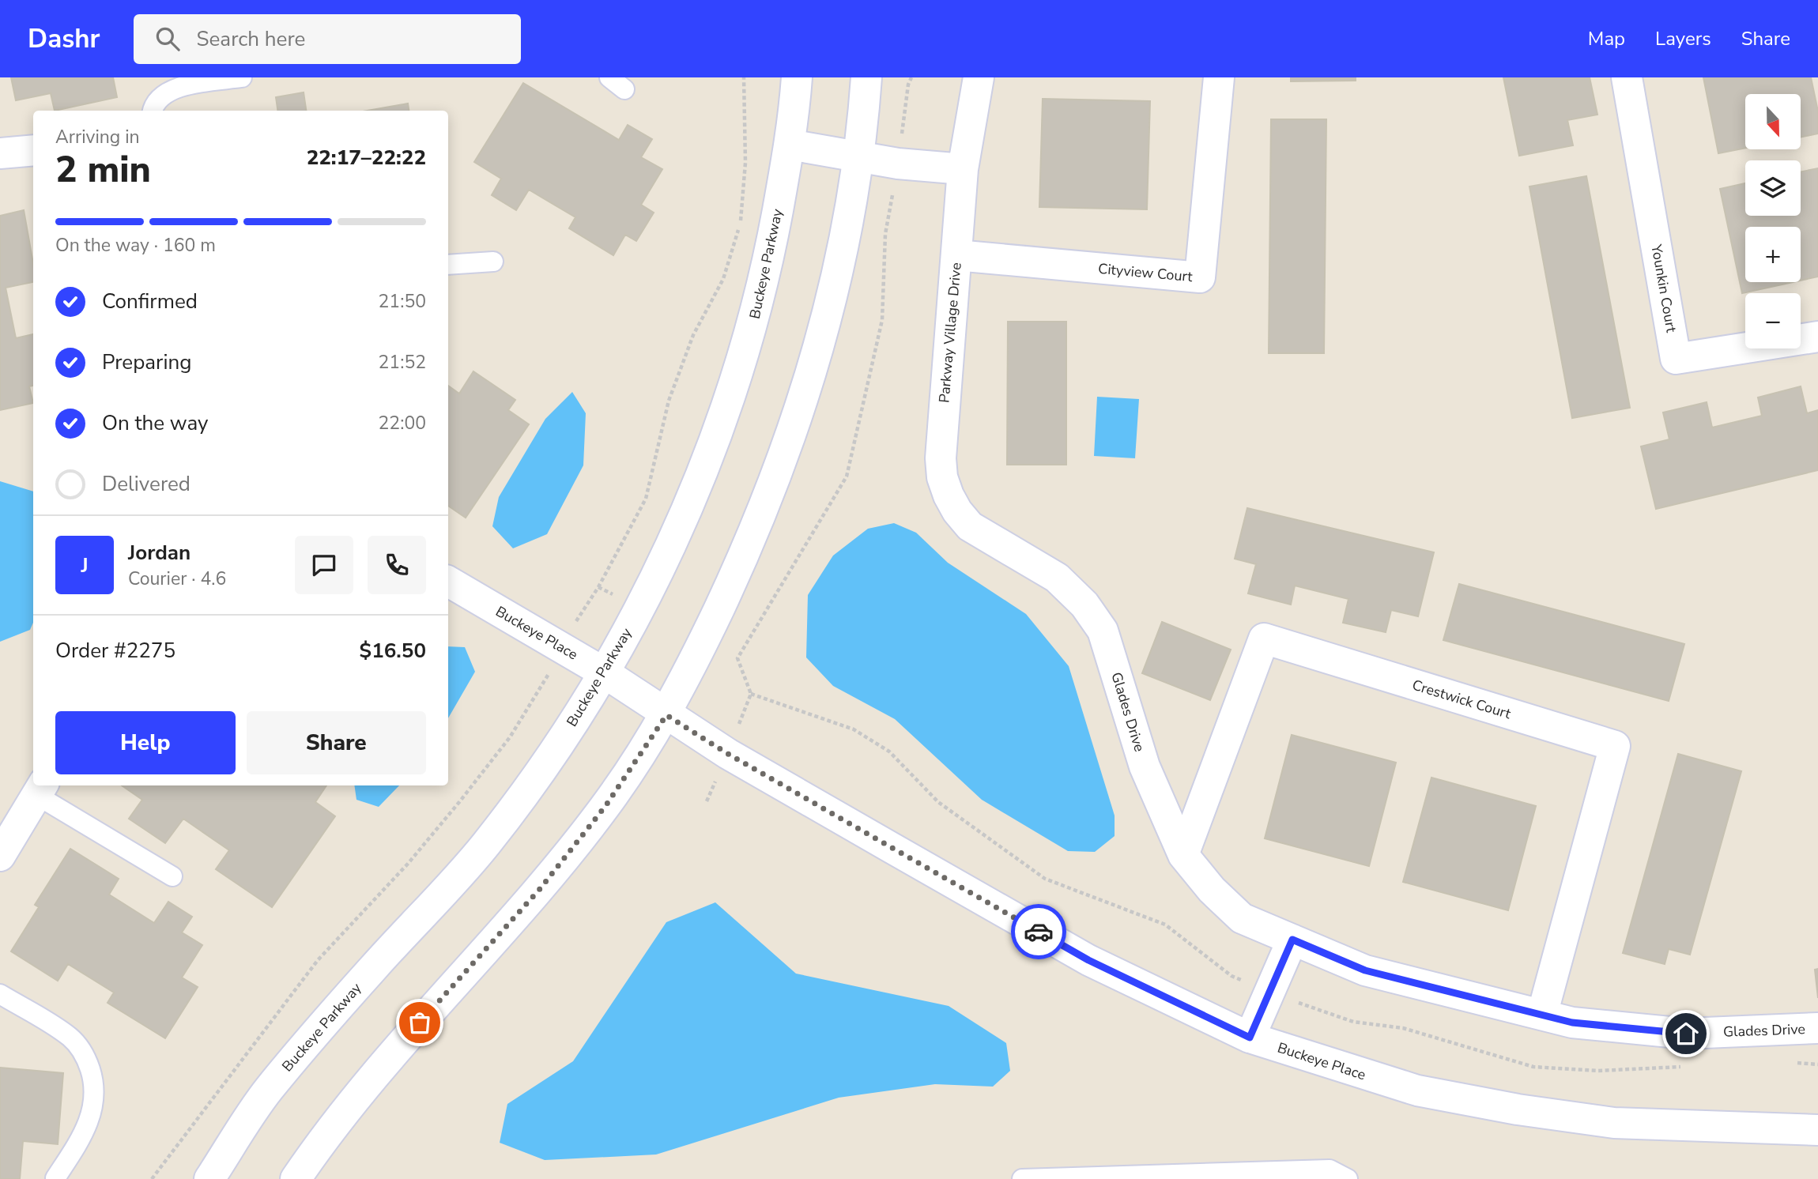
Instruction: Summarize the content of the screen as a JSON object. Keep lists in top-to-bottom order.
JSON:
{
  "streets": {
    "street": [
      "Buckeye Parkway",
      "Cityview Court",
      "Younkin Court",
      "Parkway Village Drive",
      "Buckeye Place",
      "Crestwick Court",
      "Glades Drive"
    ]
  },
  "crossings": [
    ["Buckeye Parkway", "Buckeye Place"],
    ["Cityview Court", "Parkway Village Drive"],
    ["Parkway Village Drive", "Glades Drive"],
    ["Crestwick Court", "Glades Drive"]
  ],
  "north": "bottom",
  "page": {
    "header": "Dashr",
    "search": "Search here",
    "nav": ["Map", "Layers", "Share"],
    "map_buttons": ["+", "−"],
    "heading": ["2 min", "Arriving in", "22:17–22:22"],
    "panel": [
      "Jordan",
      "Courier · 4.6",
      "Order #2275",
      "$16.50"
    ],
    "bar": "On the way · 160 m",
    "list": [
      ["Confirmed", "21:50"],
      ["Preparing", "21:52"],
      ["On the way", "22:00"],
      "Delivered"
    ],
    "round": "J",
    "buttons": ["Help", "Share"]
  }
}
